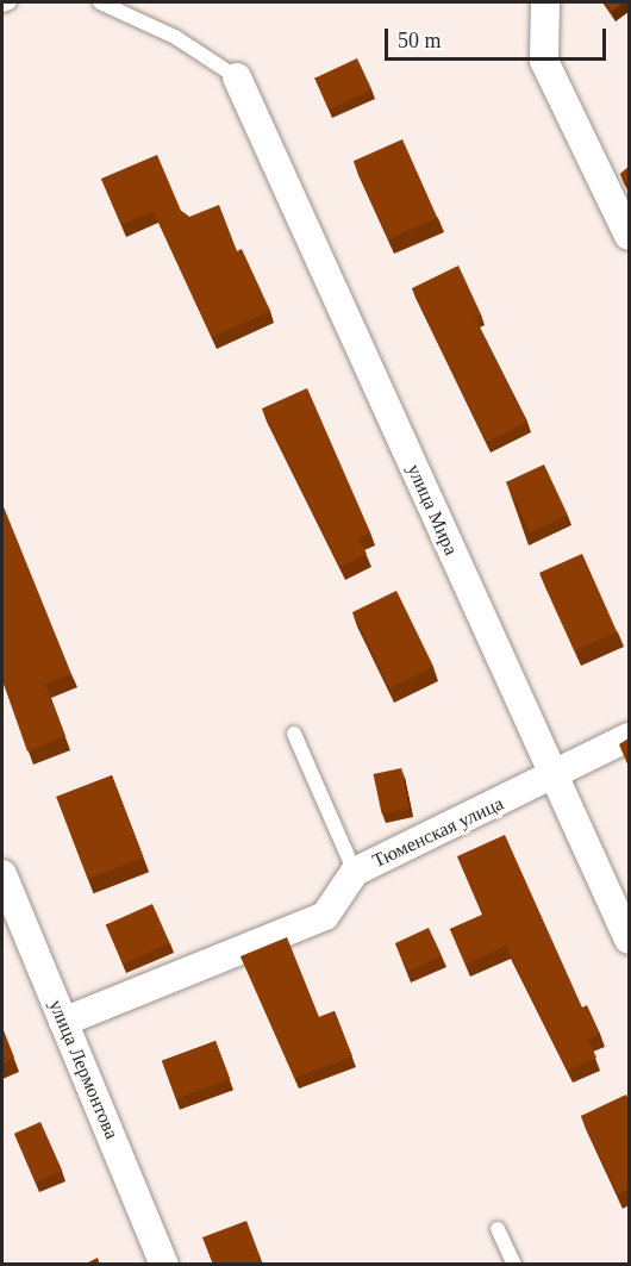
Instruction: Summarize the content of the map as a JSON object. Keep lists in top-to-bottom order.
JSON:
{
  "streets": {
    "street": ["улица Мира", "Тюменская улица", "улица Лермонтова"]
  },
  "crossings": [
    ["улица Мира", "Тюменская улица"],
    ["Тюменская улица", "улица Лермонтова"]
  ],
  "scale_bar": "50 m"
}
